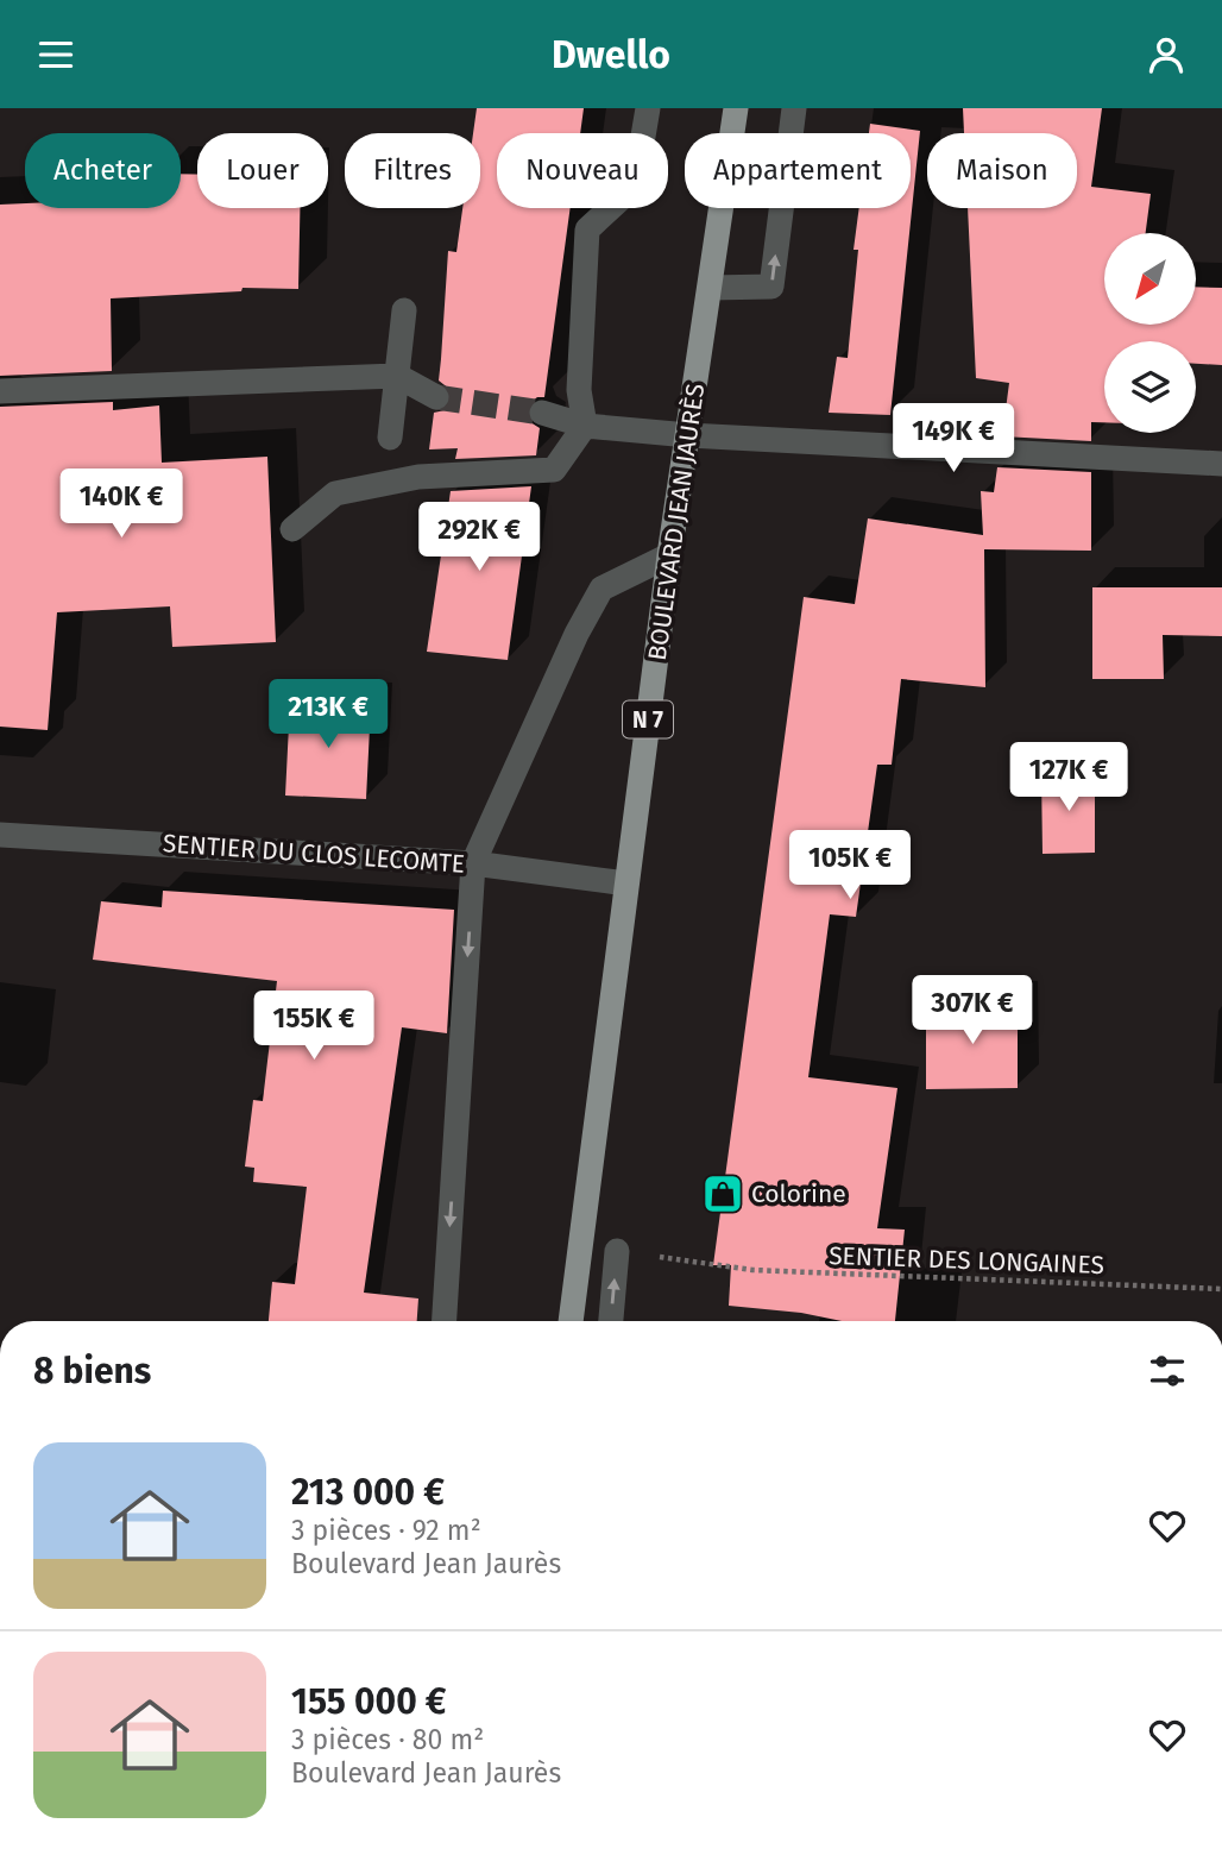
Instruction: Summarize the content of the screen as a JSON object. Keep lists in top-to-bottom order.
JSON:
{
  "streets": {
    "main road": ["BOULEVARD JEAN JAURÈS", "N 7"],
    "street": ["SENTIER DU CLOS LECOMTE"],
    "path": ["SENTIER DES LONGAINES"]
  },
  "crossings": [
    ["BOULEVARD JEAN JAURÈS", "SENTIER DU CLOS LECOMTE"]
  ],
  "places": {
    "shop": ["Colorine"]
  },
  "north": "bottom left",
  "page": {
    "header": "Dwello",
    "chip": [
      "Acheter",
      "Louer",
      "Filtres",
      "Nouveau",
      "Appartement",
      "Maison"
    ],
    "price": [
      "149K €",
      "140K €",
      "292K €",
      "213K €",
      "127K €",
      "105K €",
      "307K €",
      "155K €"
    ],
    "heading": "8 biens",
    "list": [
      {
        "name": "213 000 €",
        "note": "3 pièces · 92 m² · Boulevard Jean Jaurès"
      },
      {
        "name": "155 000 €",
        "note": "3 pièces · 80 m² · Boulevard Jean Jaurès"
      }
    ]
  }
}
